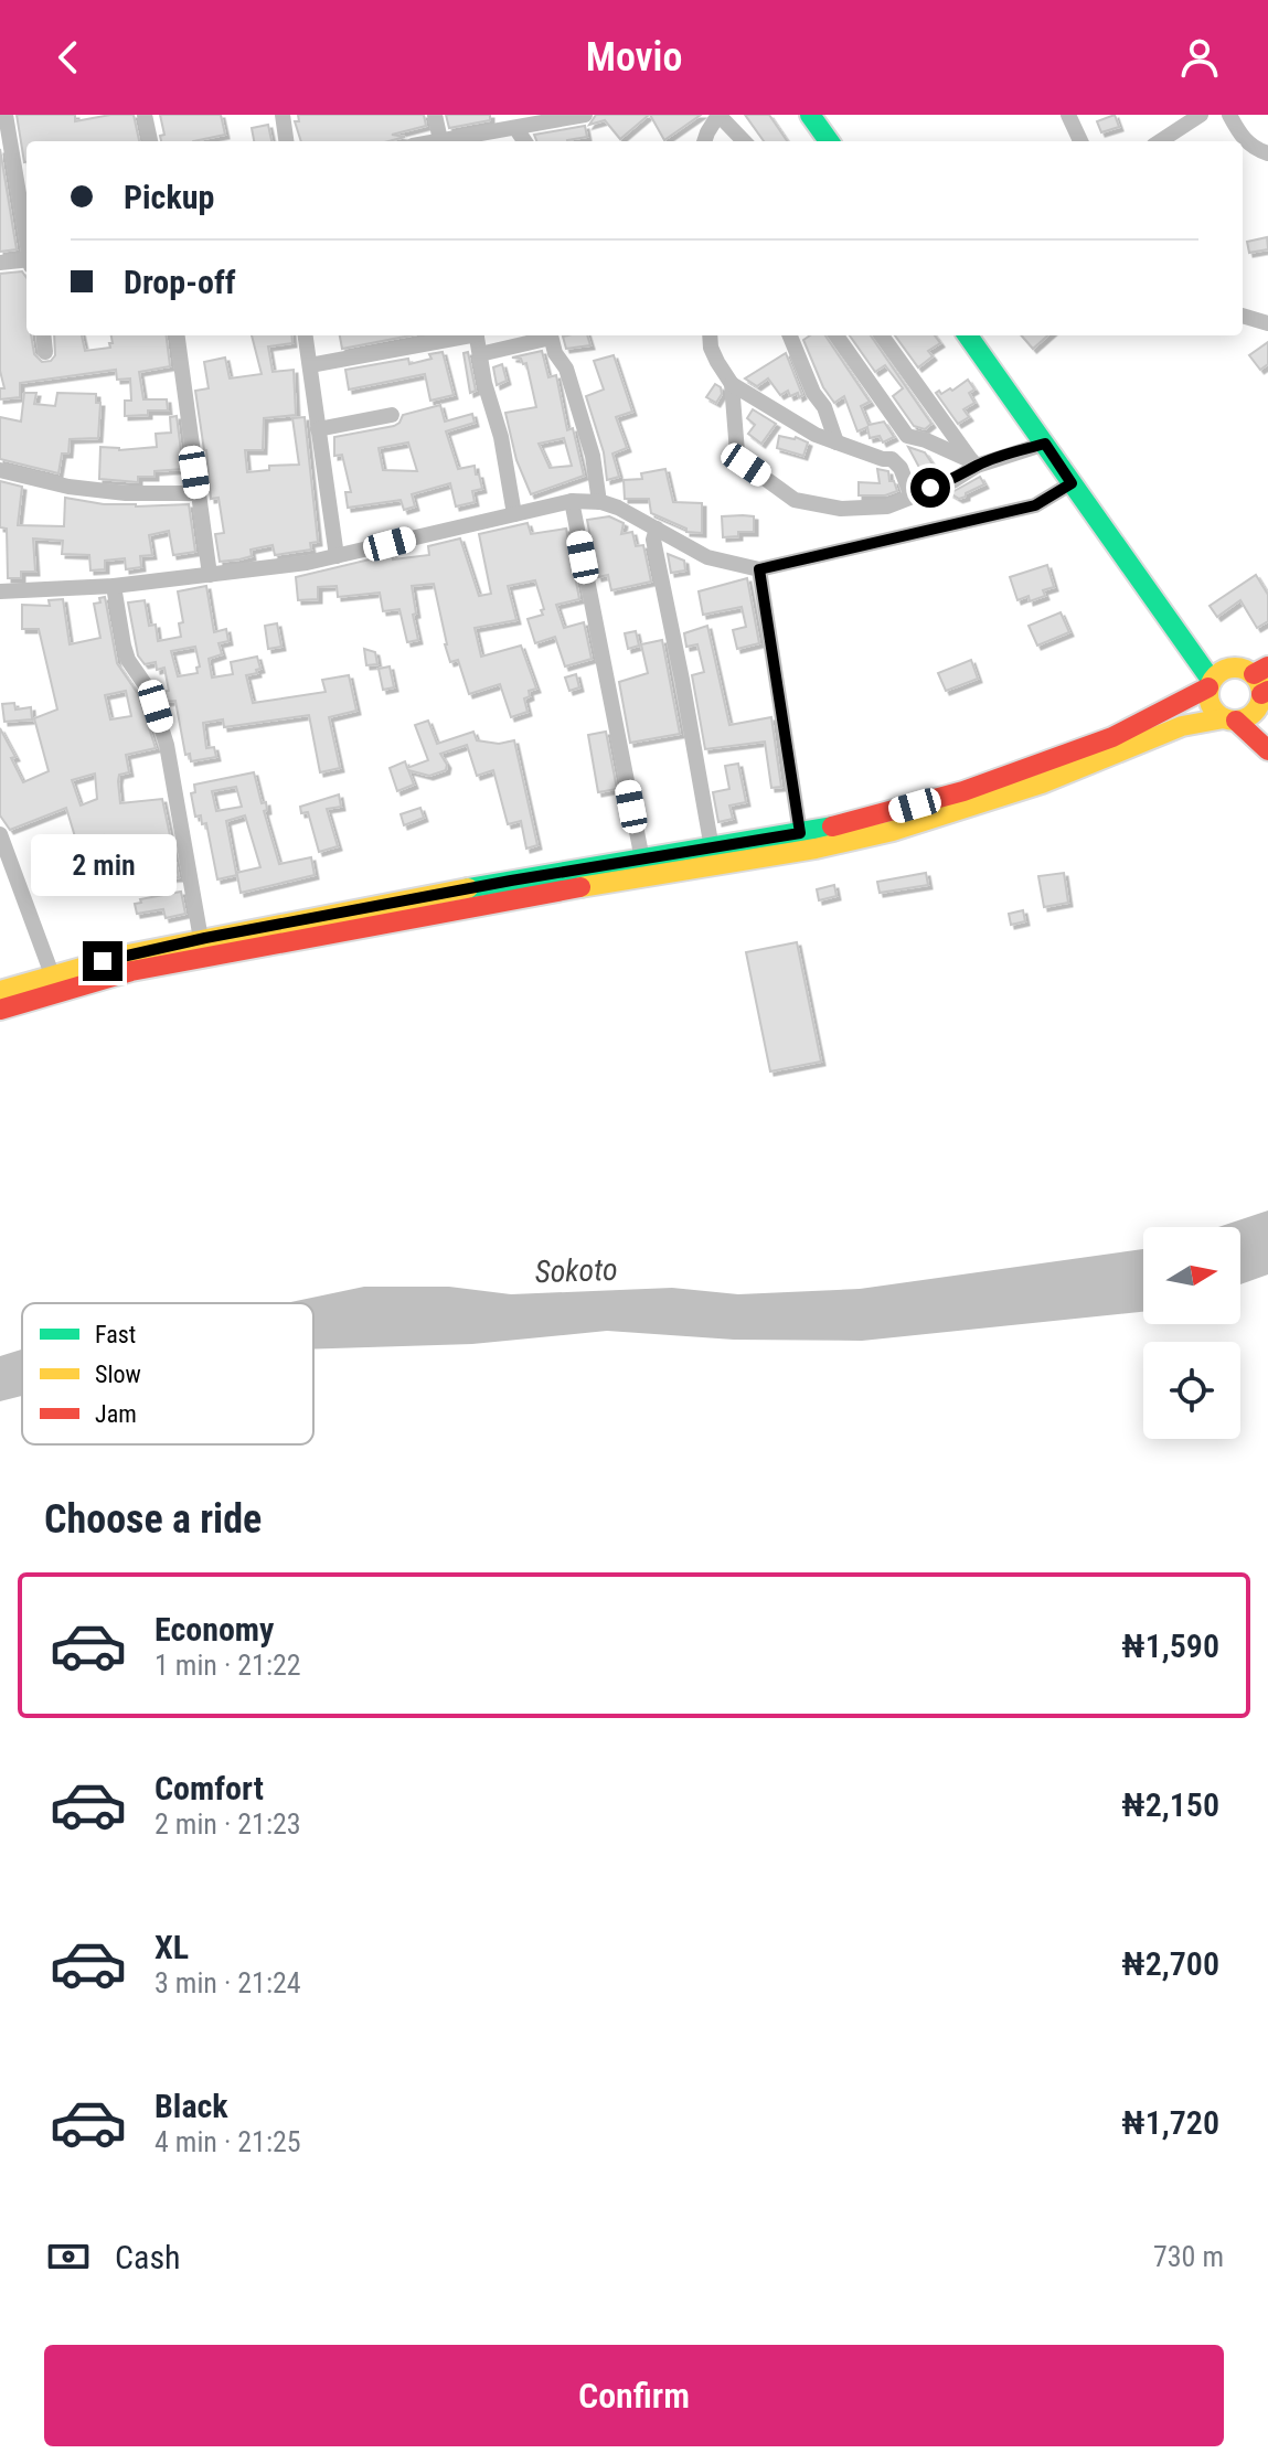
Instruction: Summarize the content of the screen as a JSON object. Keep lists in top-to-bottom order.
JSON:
{
  "water": ["Sokoto"],
  "legend": ["Fast", "Slow", "Jam"],
  "north": "right",
  "page": {
    "header": "Movio",
    "banner": ["Pickup", "Drop-off"],
    "bubble": "2 min",
    "heading": "Choose a ride",
    "list": [
      {
        "name": "Economy",
        "note": "1 min · 21:22",
        "value": "₦1,590"
      },
      {
        "name": "Comfort",
        "note": "2 min · 21:23",
        "value": "₦2,150"
      },
      {
        "name": "XL",
        "note": "3 min · 21:24",
        "value": "₦2,700"
      },
      {
        "name": "Black",
        "note": "4 min · 21:25",
        "value": "₦1,720"
      }
    ],
    "pay": ["Cash", "730 m"],
    "buttons": "Confirm"
  }
}
